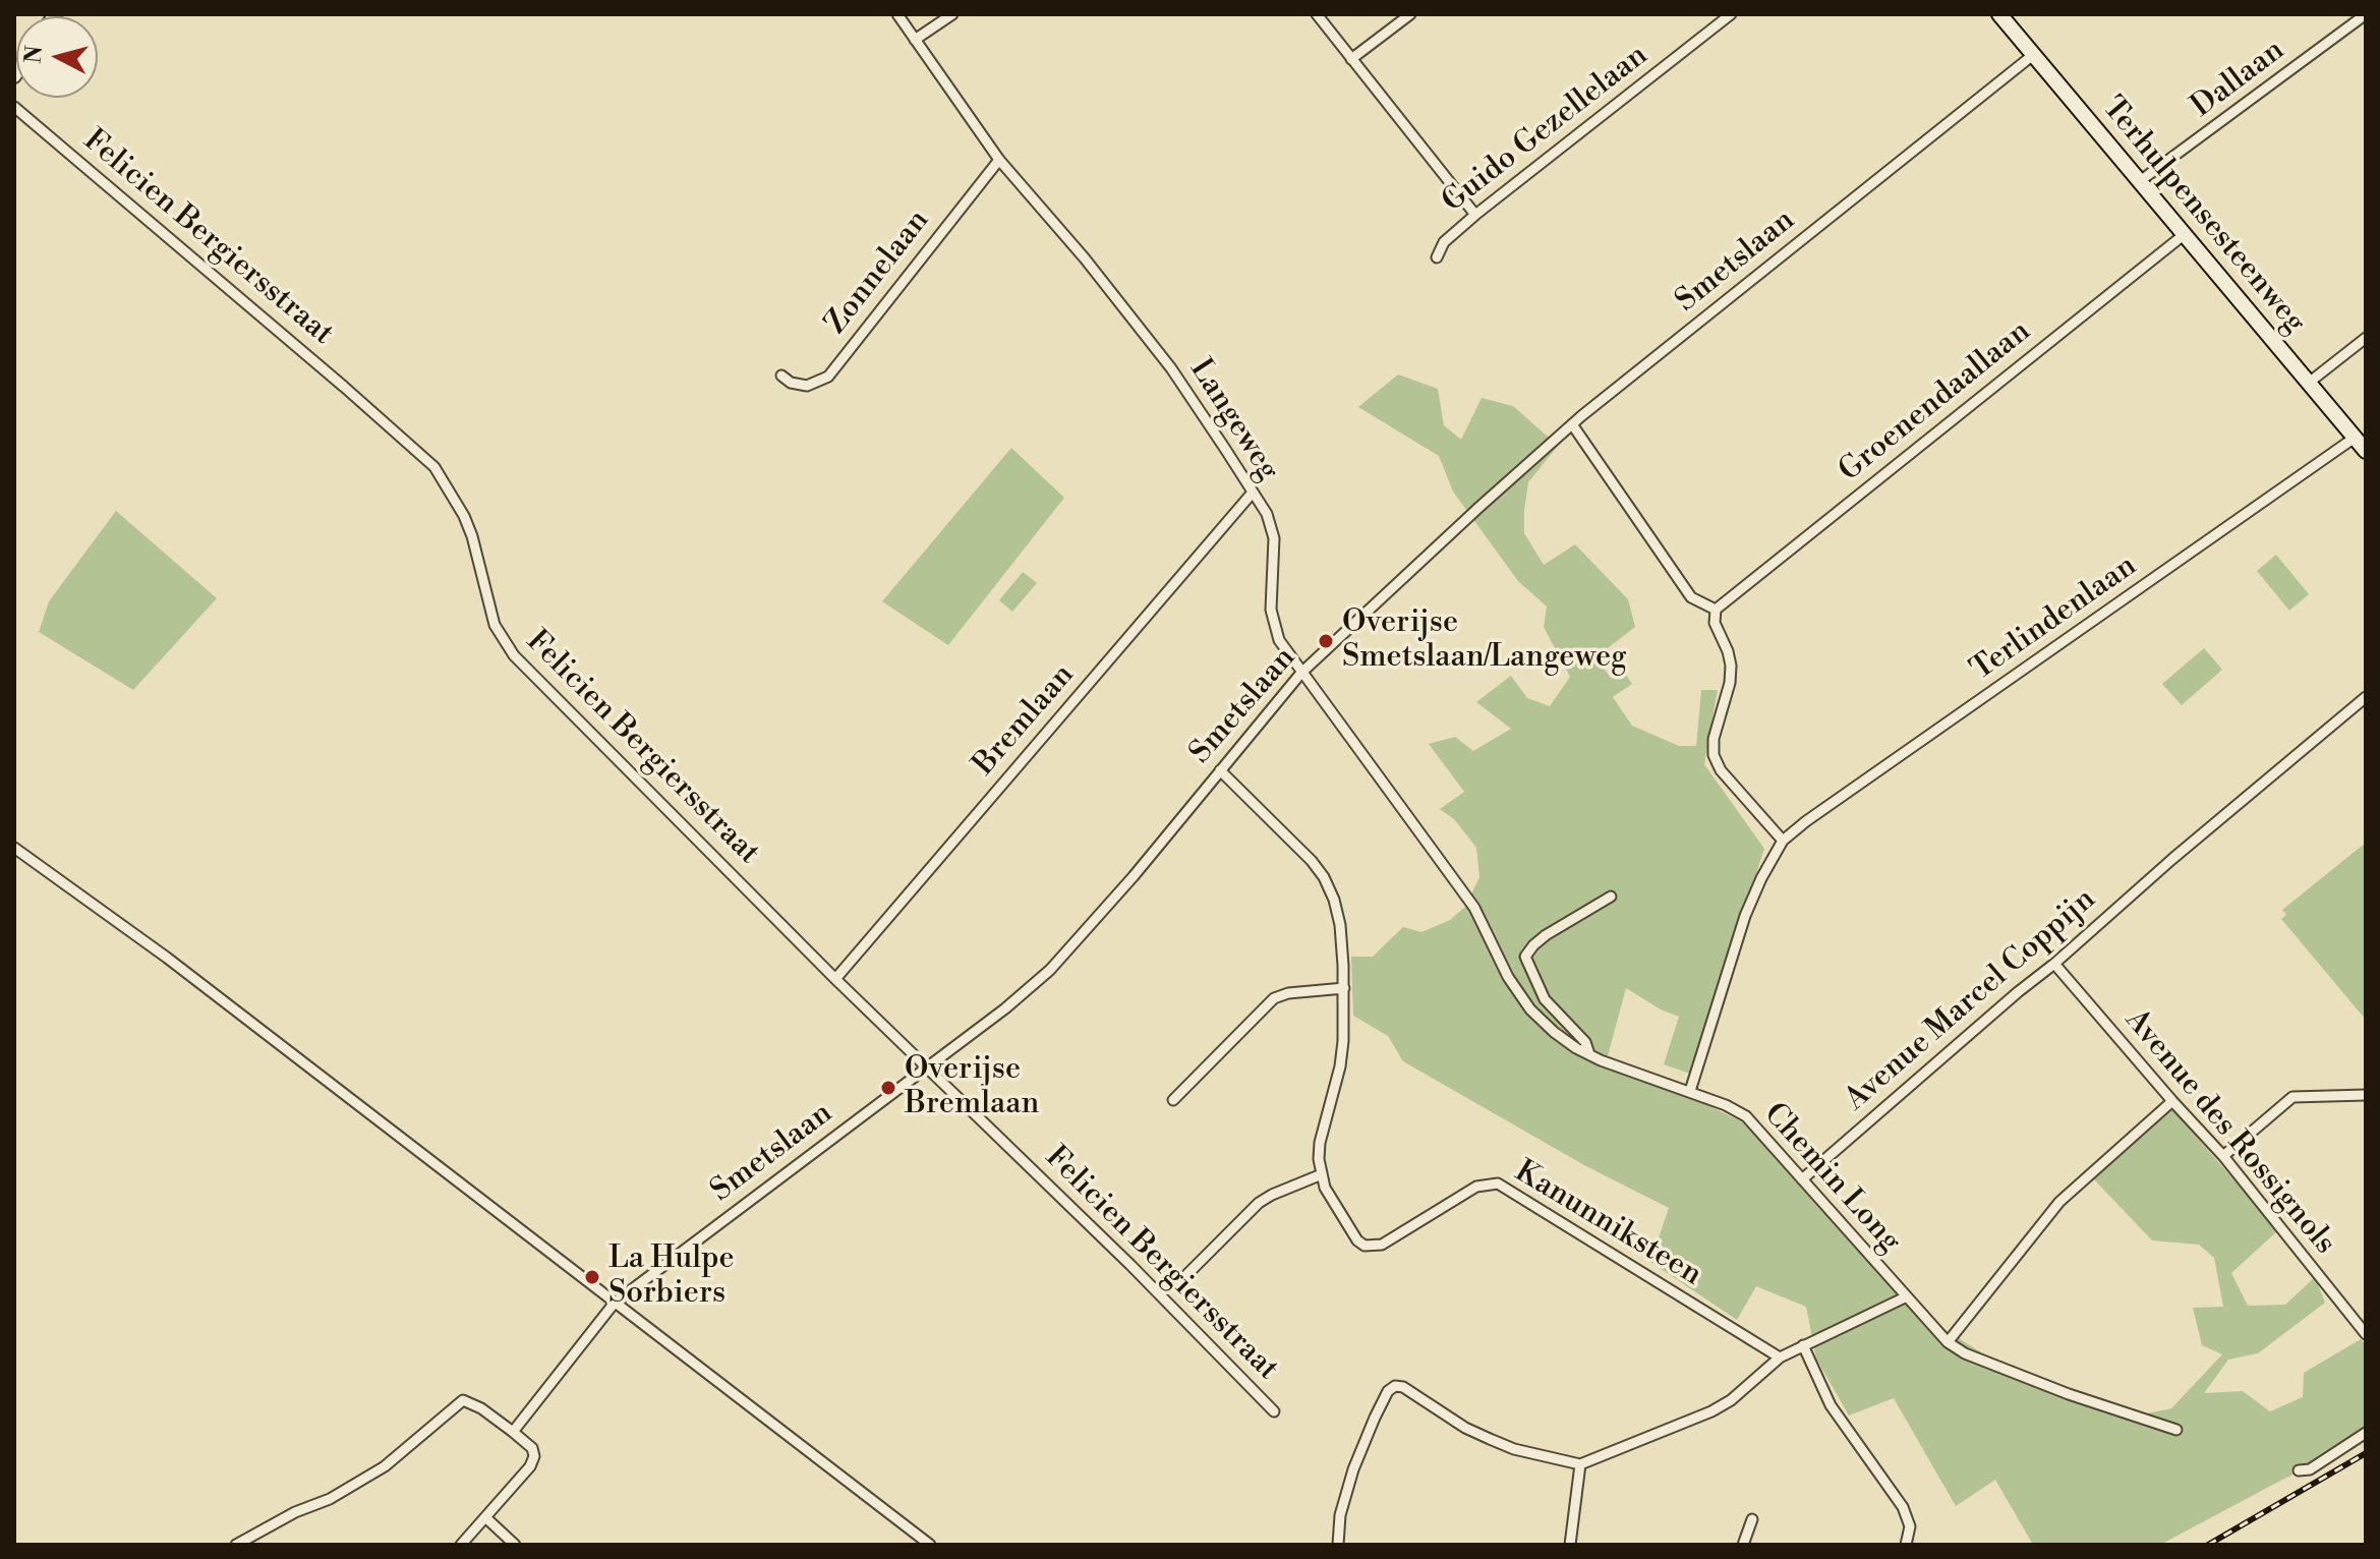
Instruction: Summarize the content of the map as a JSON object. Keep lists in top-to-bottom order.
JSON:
{
  "streets": {
    "main road": ["Terhulpensesteenweg"],
    "street": [
      "Dallaan",
      "Guido Gezellelaan",
      "Felicien Bergiersstraat",
      "Smetslaan",
      "Zonnelaan",
      "Groenendaallaan",
      "Langeweg",
      "Terlindenlaan",
      "Bremlaan",
      "Avenue Marcel Coppijn",
      "Avenue des Rossignols",
      "Chemin Long",
      "Kanunniksteen"
    ]
  },
  "crossings": [
    ["Dallaan", "Terhulpensesteenweg"],
    ["Terhulpensesteenweg", "Smetslaan"],
    ["Terhulpensesteenweg", "Groenendaallaan"],
    ["Terhulpensesteenweg", "Terlindenlaan"],
    ["Felicien Bergiersstraat", "Smetslaan"],
    ["Felicien Bergiersstraat", "Bremlaan"],
    ["Smetslaan", "Langeweg"],
    ["Smetslaan", "Kanunniksteen"],
    ["Zonnelaan", "Langeweg"],
    ["Langeweg", "Bremlaan"],
    ["Langeweg", "Chemin Long"],
    ["Avenue Marcel Coppijn", "Avenue des Rossignols"],
    ["Avenue Marcel Coppijn", "Chemin Long"]
  ],
  "places": ["Overijse Smetslaan/Langeweg", "Overijse Bremlaan", "La Hulpe Sorbiers"],
  "north": "left"
}
